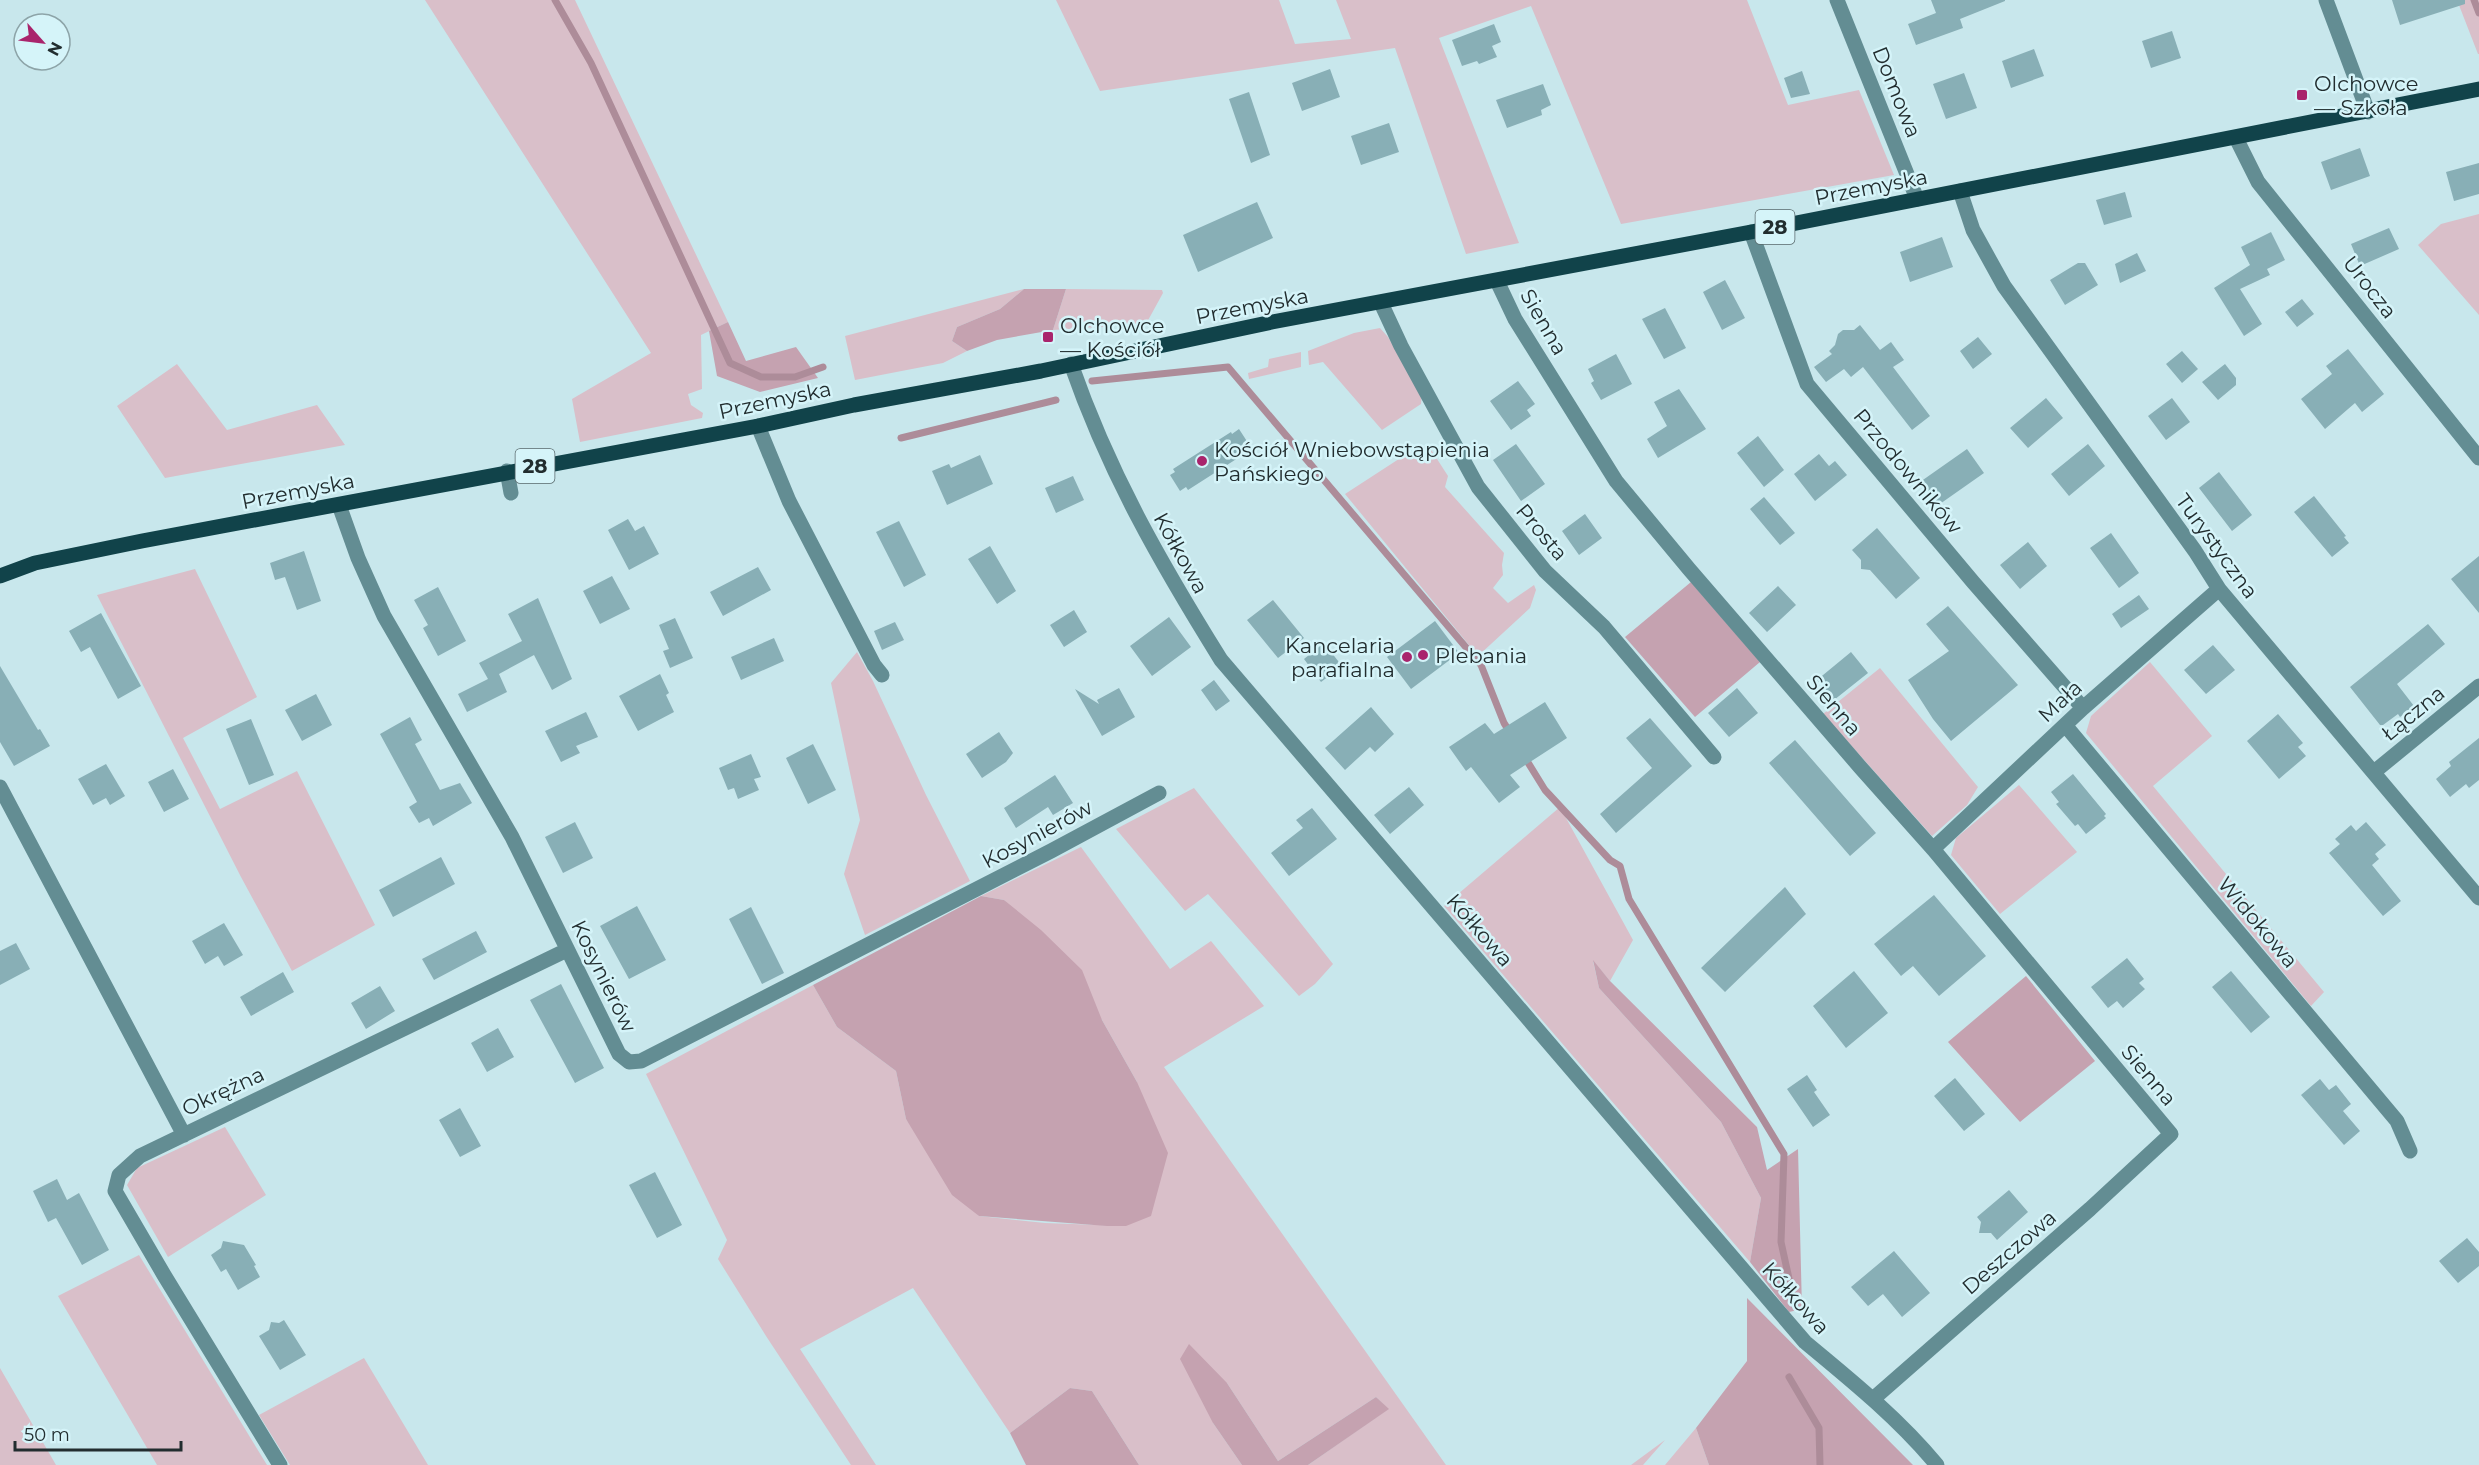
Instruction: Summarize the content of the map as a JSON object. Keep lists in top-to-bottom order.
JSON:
{
  "streets": {
    "main road": ["Przemyska", "28"],
    "street": [
      "Domowa",
      "Urocza",
      "Sienna",
      "Przodowników",
      "Prosta",
      "Turystyczna",
      "Kółkowa",
      "Mała",
      "Łączna",
      "Kosynierów",
      "Widokowa",
      "Okrężna",
      "Deszczowa"
    ]
  },
  "crossings": [
    ["Domowa", "Przemyska"],
    ["Przemyska", "Urocza"],
    ["Przemyska", "Sienna"],
    ["Przemyska", "Przodowników"],
    ["Przemyska", "Prosta"],
    ["Przemyska", "Turystyczna"],
    ["Przemyska", "Kółkowa"],
    ["Przemyska", "Kosynierów"],
    ["Sienna", "Mała"],
    ["Sienna", "Deszczowa"],
    ["Przodowników", "Mała"],
    ["Turystyczna", "Mała"],
    ["Turystyczna", "Łączna"],
    ["Kółkowa", "Deszczowa"],
    ["Mała", "Widokowa"],
    ["Kosynierów", "Okrężna"]
  ],
  "places": {
    "transit": ["Olchowce — Szkoła", "Olchowce — Kościół"],
    "other": ["Kościół Wniebowstąpienia Pańskiego", "Plebania", "Kancelaria parafialna"]
  },
  "scale_bar": "50 m",
  "north": "bottom right"
}
